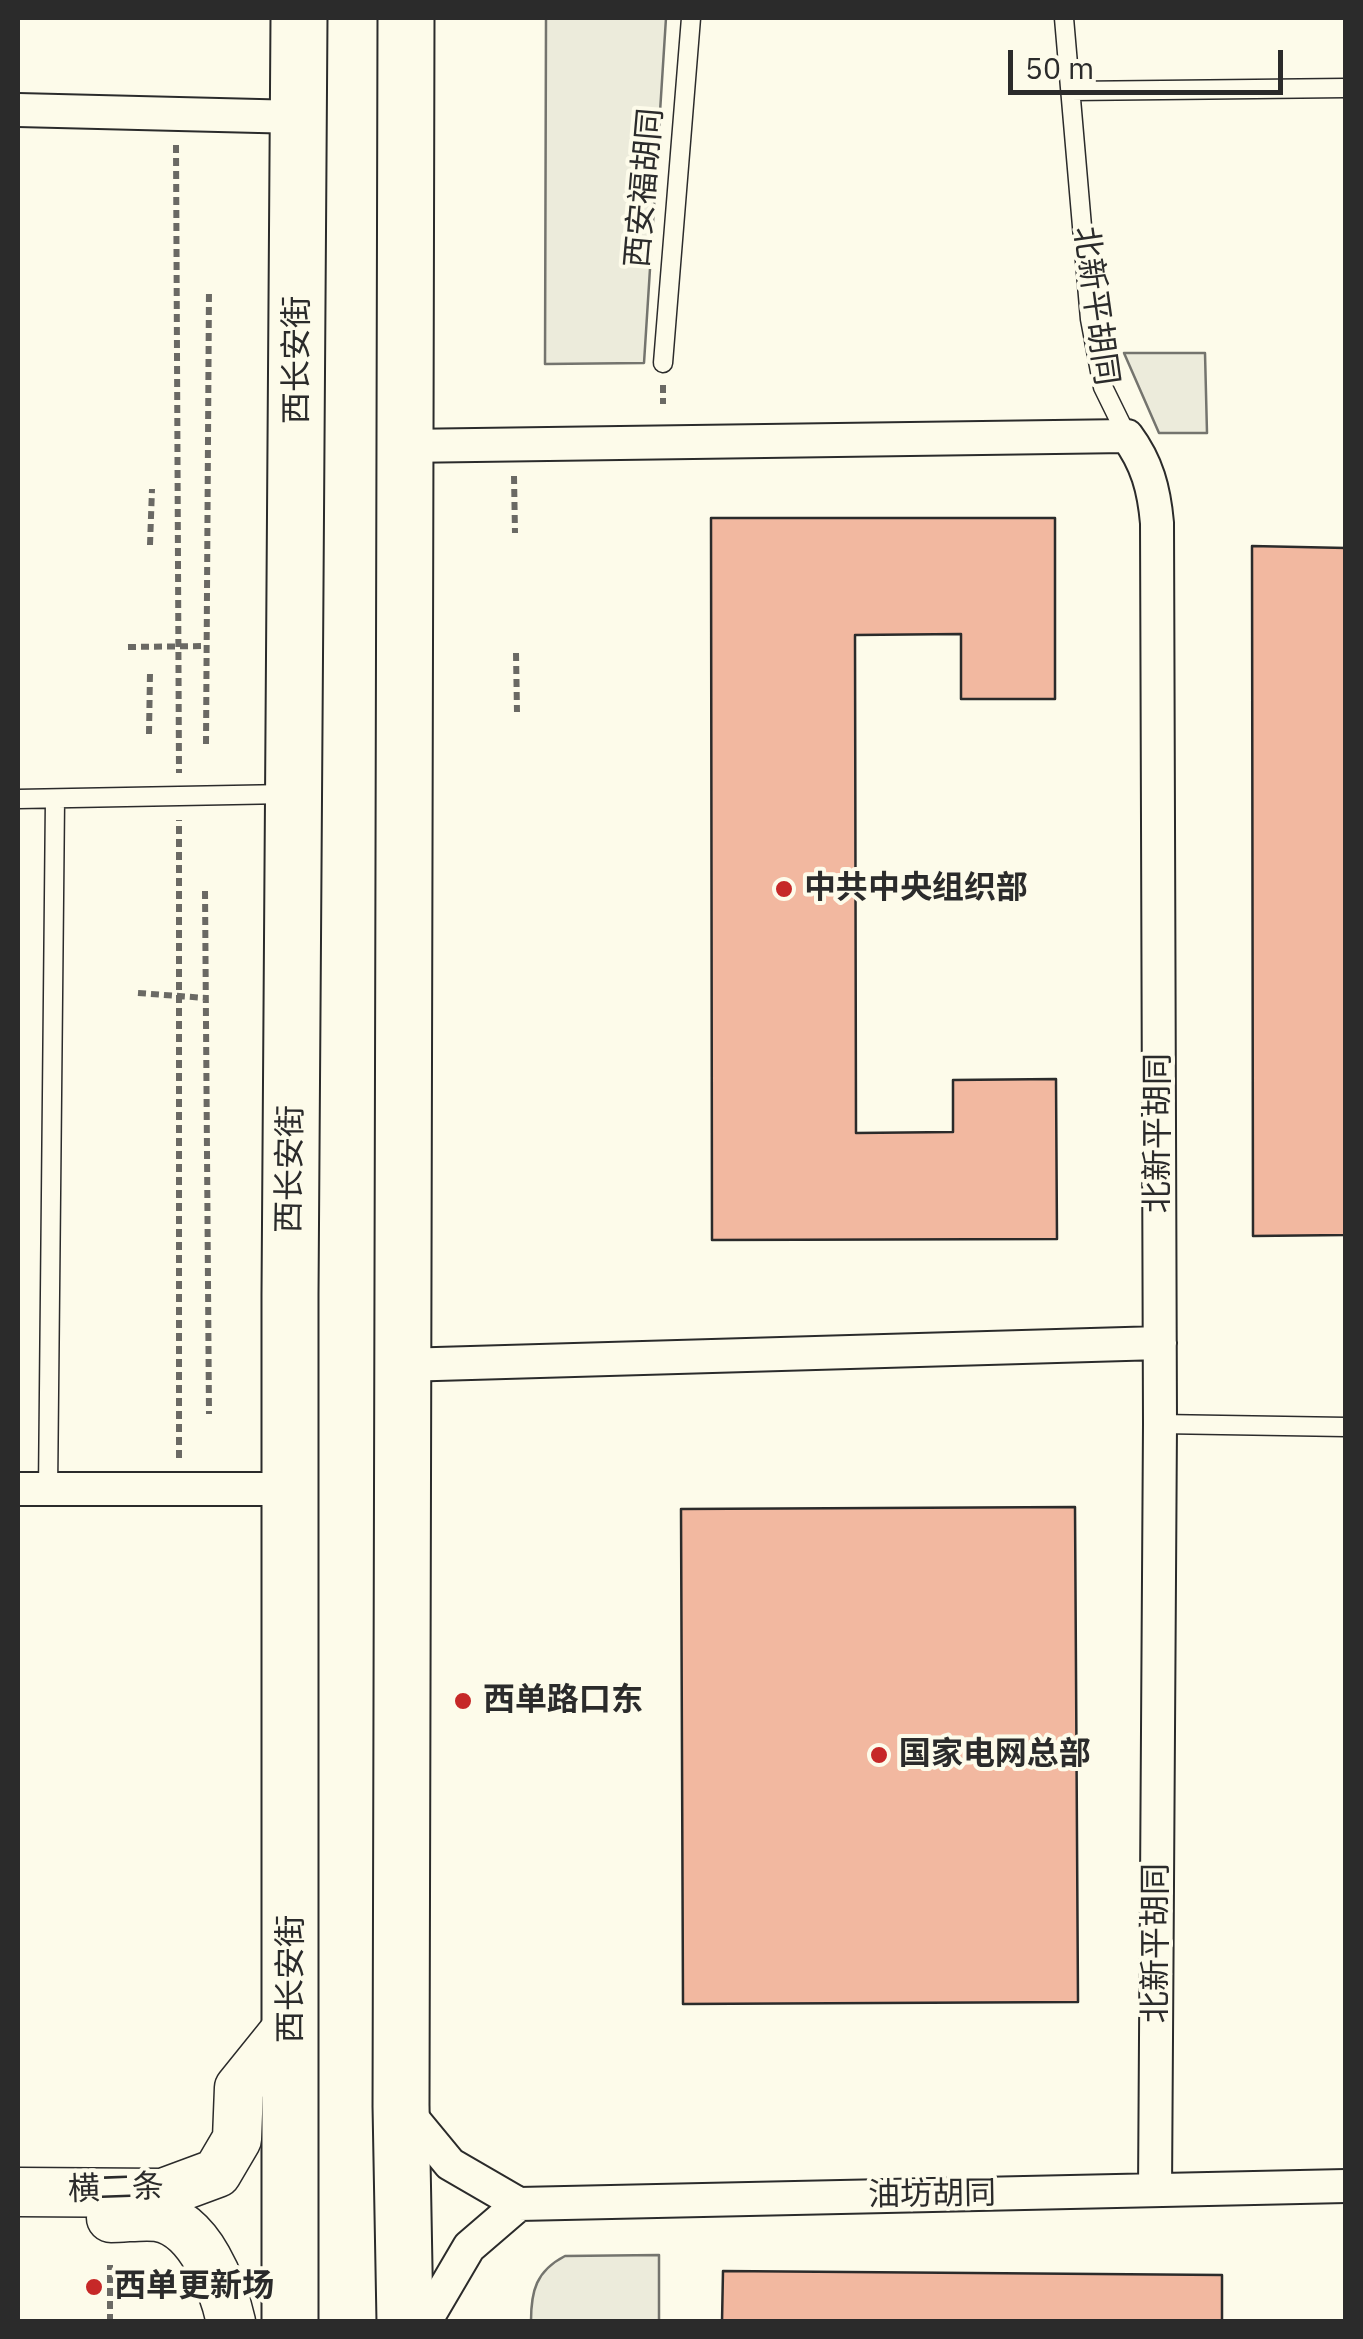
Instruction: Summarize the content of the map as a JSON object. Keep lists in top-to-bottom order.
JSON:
{
  "streets": {
    "highway": ["西长安街"],
    "street": ["北新平胡同", "横二条", "油坊胡同"],
    "lane": ["西安福胡同"]
  },
  "crossings": [
    ["北新平胡同", "油坊胡同"],
    ["西长安街", "横二条"]
  ],
  "places": [
    "中共中央组织部",
    "西单路口东",
    "国家电网总部",
    "西单更新场"
  ],
  "scale_bar": "50 m"
}
